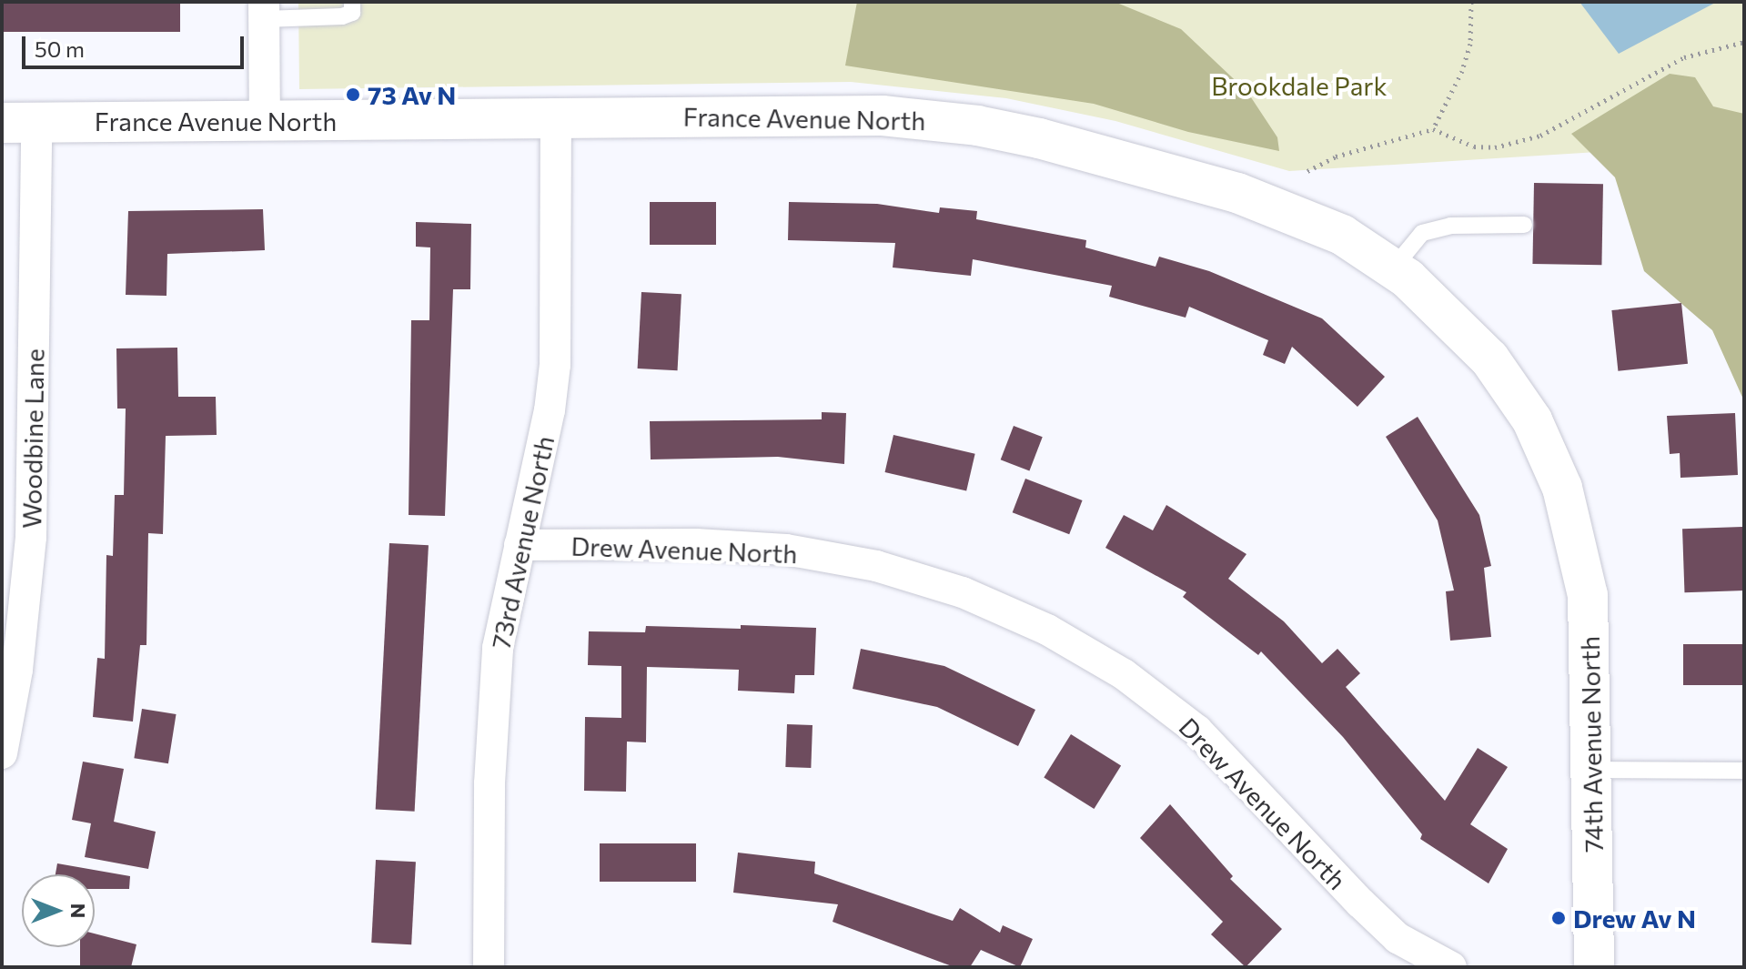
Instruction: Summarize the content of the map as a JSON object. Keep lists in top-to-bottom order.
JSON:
{
  "streets": {
    "street": [
      "France Avenue North",
      "Woodbine Lane",
      "73rd Avenue North",
      "Drew Avenue North",
      "74th Avenue North"
    ]
  },
  "crossings": [
    ["France Avenue North", "Woodbine Lane"],
    ["France Avenue North", "73rd Avenue North"],
    ["France Avenue North", "74th Avenue North"],
    ["73rd Avenue North", "Drew Avenue North"]
  ],
  "parks": ["Brookdale Park"],
  "places": ["73 Av N", "Drew Av N"],
  "scale_bar": "50 m",
  "north": "right"
}
